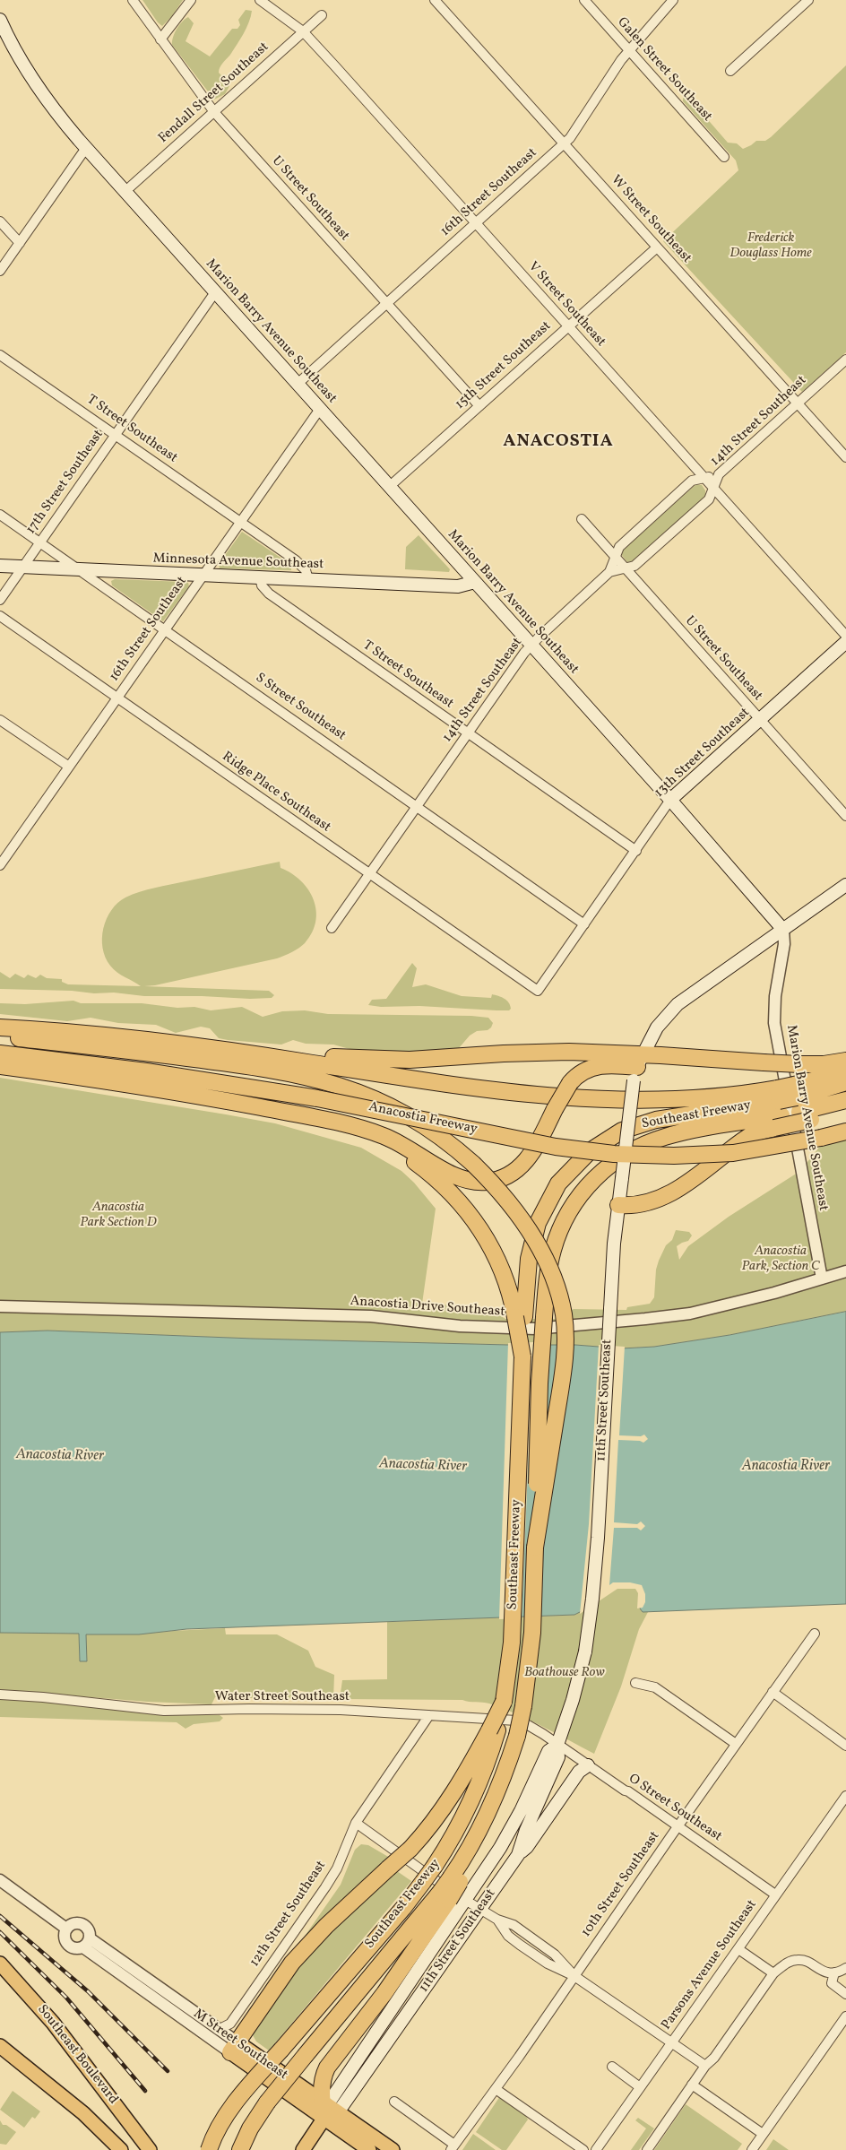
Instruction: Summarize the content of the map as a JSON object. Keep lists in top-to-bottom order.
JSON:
{
  "streets": {
    "highway": ["Southeast Freeway", "Anacostia Freeway"],
    "main road": [
      "Marion Barry Avenue Southeast",
      "Minnesota Avenue Southeast",
      "13th Street Southeast",
      "11th Street Southeast",
      "M Street Southeast",
      "Southeast Boulevard"
    ],
    "street": [
      "Galen Street Southeast",
      "Fendall Street Southeast",
      "16th Street Southeast",
      "U Street Southeast",
      "W Street Southeast",
      "V Street Southeast",
      "15th Street Southeast",
      "14th Street Southeast",
      "T Street Southeast",
      "17th Street Southeast",
      "S Street Southeast",
      "Ridge Place Southeast",
      "Anacostia Drive Southeast",
      "Water Street Southeast",
      "O Street Southeast",
      "10th Street Southeast",
      "12th Street Southeast",
      "Parsons Avenue Southeast"
    ]
  },
  "crossings": [
    ["Galen Street Southeast", "16th Street Southeast"],
    ["Fendall Street Southeast", "U Street Southeast"],
    ["Fendall Street Southeast", "V Street Southeast"],
    ["Fendall Street Southeast", "Marion Barry Avenue Southeast"],
    ["16th Street Southeast", "U Street Southeast"],
    ["16th Street Southeast", "W Street Southeast"],
    ["16th Street Southeast", "V Street Southeast"],
    ["16th Street Southeast", "Marion Barry Avenue Southeast"],
    ["16th Street Southeast", "T Street Southeast"],
    ["16th Street Southeast", "Minnesota Avenue Southeast"],
    ["16th Street Southeast", "S Street Southeast"],
    ["16th Street Southeast", "Ridge Place Southeast"],
    ["U Street Southeast", "15th Street Southeast"],
    ["U Street Southeast", "14th Street Southeast"],
    ["U Street Southeast", "13th Street Southeast"],
    ["W Street Southeast", "15th Street Southeast"],
    ["W Street Southeast", "14th Street Southeast"],
    ["V Street Southeast", "15th Street Southeast"],
    ["V Street Southeast", "14th Street Southeast"],
    ["Marion Barry Avenue Southeast", "15th Street Southeast"],
    ["Marion Barry Avenue Southeast", "14th Street Southeast"],
    ["Marion Barry Avenue Southeast", "17th Street Southeast"],
    ["Marion Barry Avenue Southeast", "Minnesota Avenue Southeast"],
    ["Marion Barry Avenue Southeast", "13th Street Southeast"],
    ["Marion Barry Avenue Southeast", "Anacostia Drive Southeast"],
    ["14th Street Southeast", "T Street Southeast"],
    ["14th Street Southeast", "S Street Southeast"],
    ["14th Street Southeast", "Ridge Place Southeast"],
    ["T Street Southeast", "17th Street Southeast"],
    ["T Street Southeast", "Minnesota Avenue Southeast"],
    ["T Street Southeast", "13th Street Southeast"],
    ["17th Street Southeast", "Minnesota Avenue Southeast"],
    ["17th Street Southeast", "S Street Southeast"],
    ["Minnesota Avenue Southeast", "S Street Southeast"],
    ["S Street Southeast", "13th Street Southeast"],
    ["13th Street Southeast", "Ridge Place Southeast"],
    ["11th Street Southeast", "Water Street Southeast"],
    ["11th Street Southeast", "O Street Southeast"],
    ["11th Street Southeast", "M Street Southeast"],
    ["Water Street Southeast", "O Street Southeast"],
    ["Water Street Southeast", "12th Street Southeast"],
    ["O Street Southeast", "10th Street Southeast"],
    ["O Street Southeast", "Parsons Avenue Southeast"],
    ["12th Street Southeast", "M Street Southeast"]
  ],
  "districts": ["ANACOSTIA"],
  "water": ["Anacostia River"],
  "parks": [
    "Frederick Douglass Home",
    "Anacostia Park Section D",
    "Anacostia Park, Section C",
    "Boathouse Row"
  ]
}
